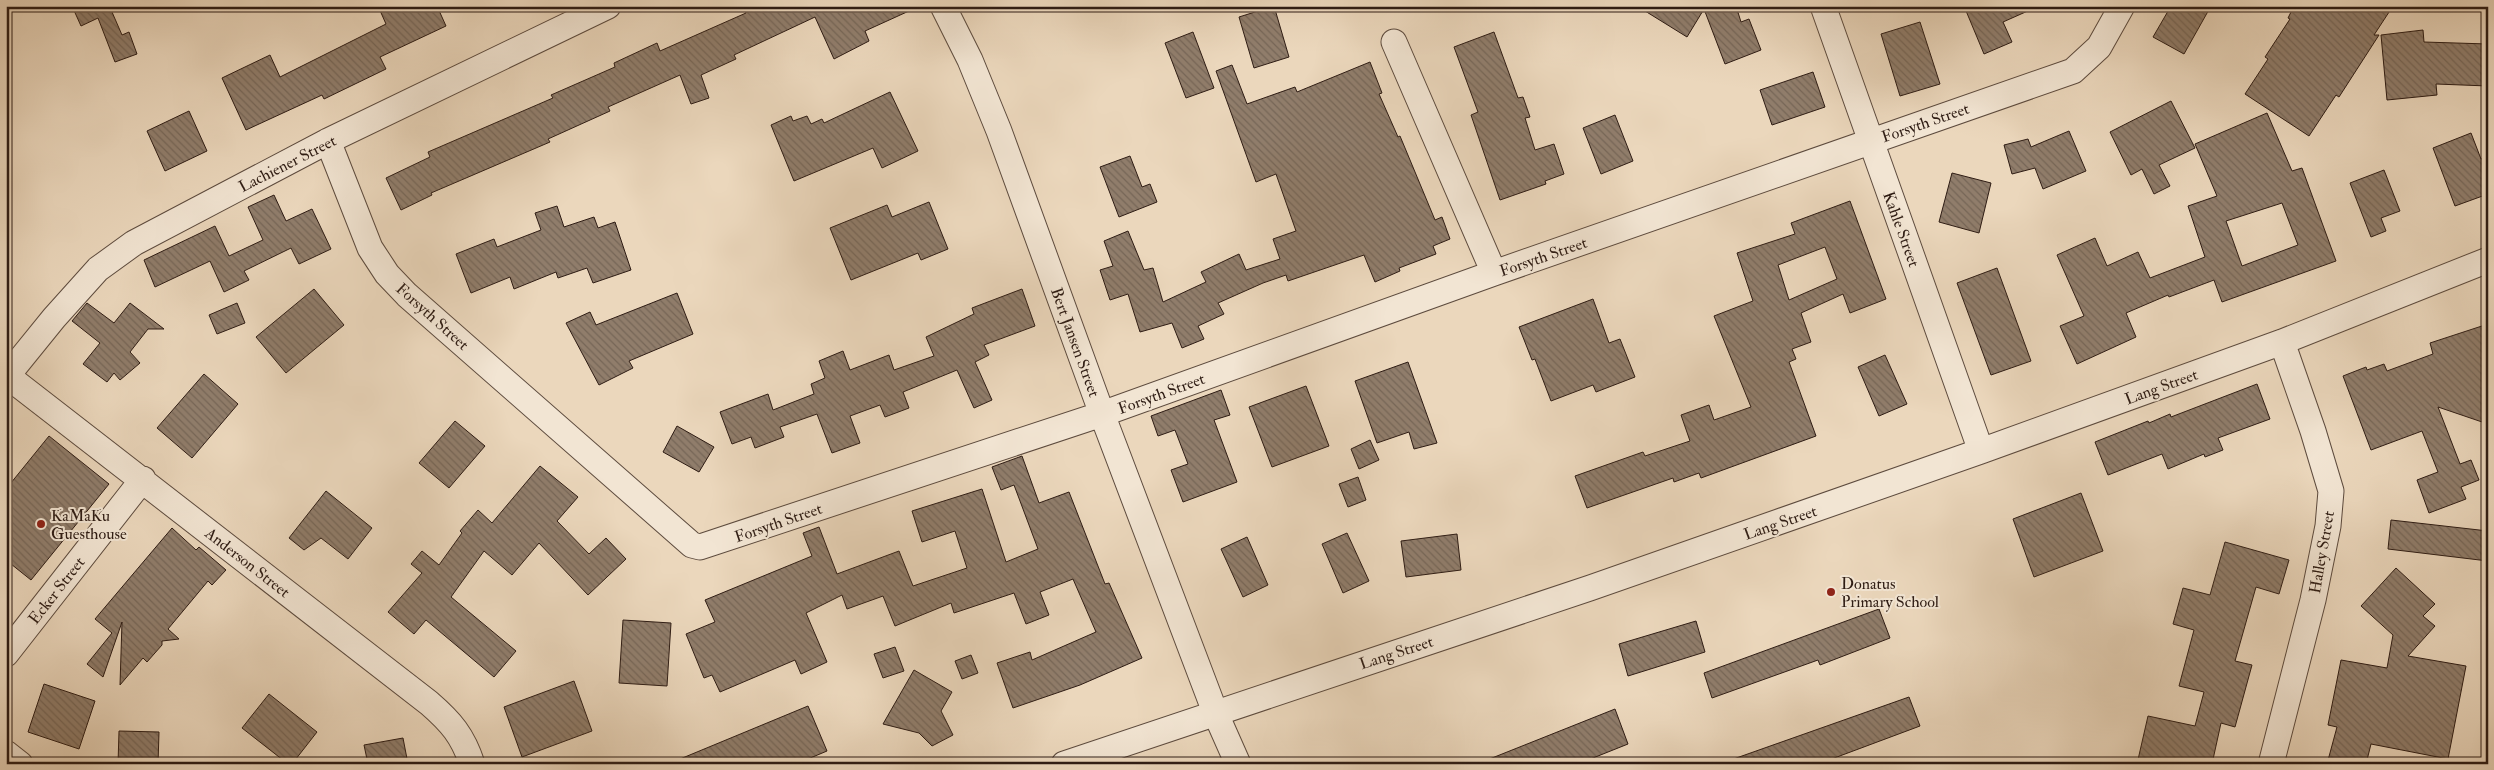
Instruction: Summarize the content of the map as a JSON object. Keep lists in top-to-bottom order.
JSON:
{
  "streets": {
    "street": [
      "Forsyth Street",
      "Lachiener Street",
      "Kahle Street",
      "Bert Jansen Street",
      "Lang Street",
      "Halley Street",
      "Anderson Street",
      "Ecker Street"
    ]
  },
  "crossings": [
    ["Forsyth Street", "Lachiener Street"],
    ["Forsyth Street", "Kahle Street"],
    ["Forsyth Street", "Bert Jansen Street"],
    ["Lachiener Street", "Anderson Street"],
    ["Kahle Street", "Lang Street"],
    ["Bert Jansen Street", "Lang Street"],
    ["Lang Street", "Halley Street"],
    ["Anderson Street", "Ecker Street"]
  ],
  "places": ["KaMaKu Guesthouse", "Donatus Primary School"]
}
